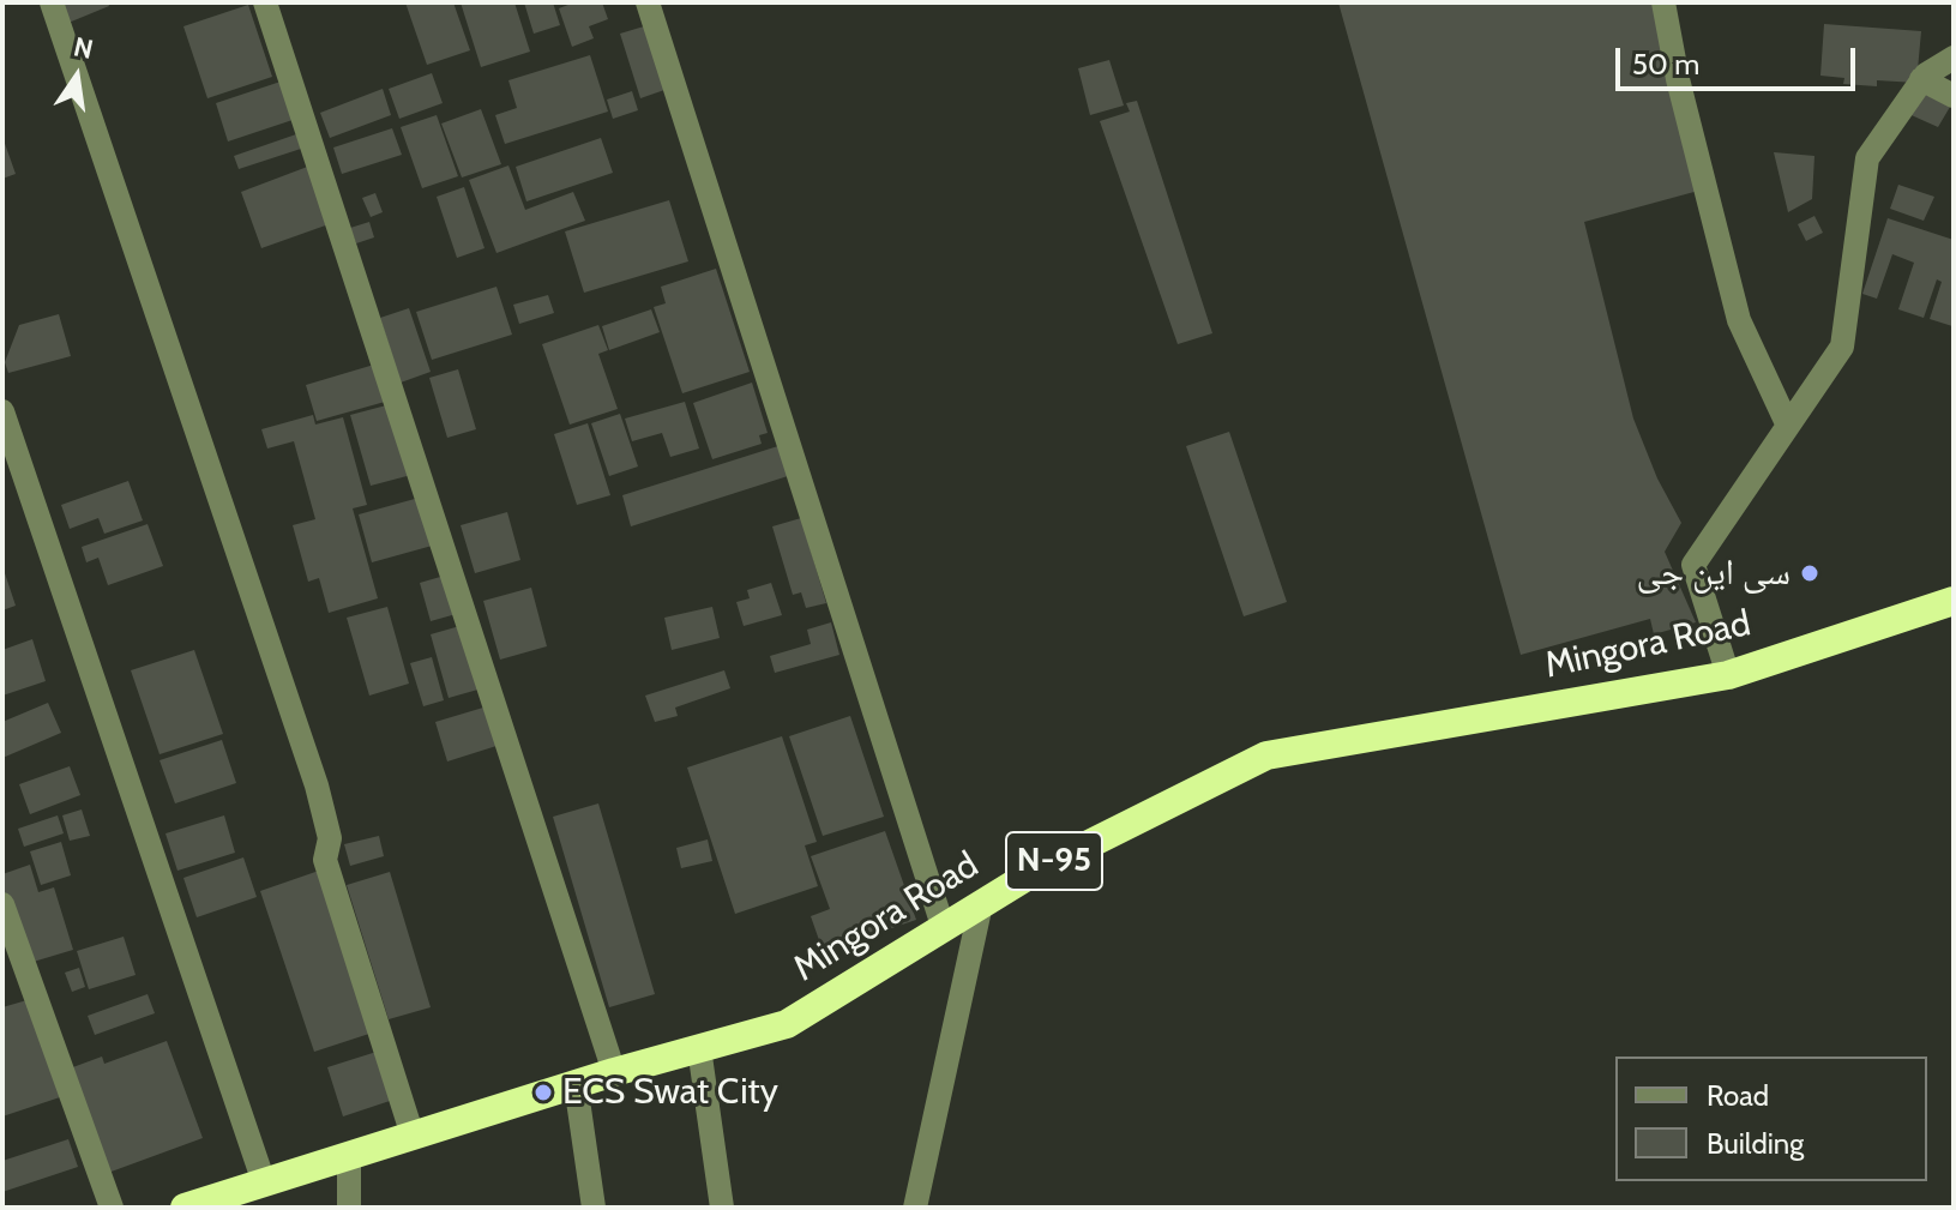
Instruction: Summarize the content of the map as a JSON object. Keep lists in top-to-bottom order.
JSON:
{
  "streets": {
    "highway": ["Mingora Road", "N-95"]
  },
  "places": ["سی این جی", "ECS Swat City"],
  "legend": ["Road", "Building"],
  "scale_bar": "50 m",
  "north": "top"
}
